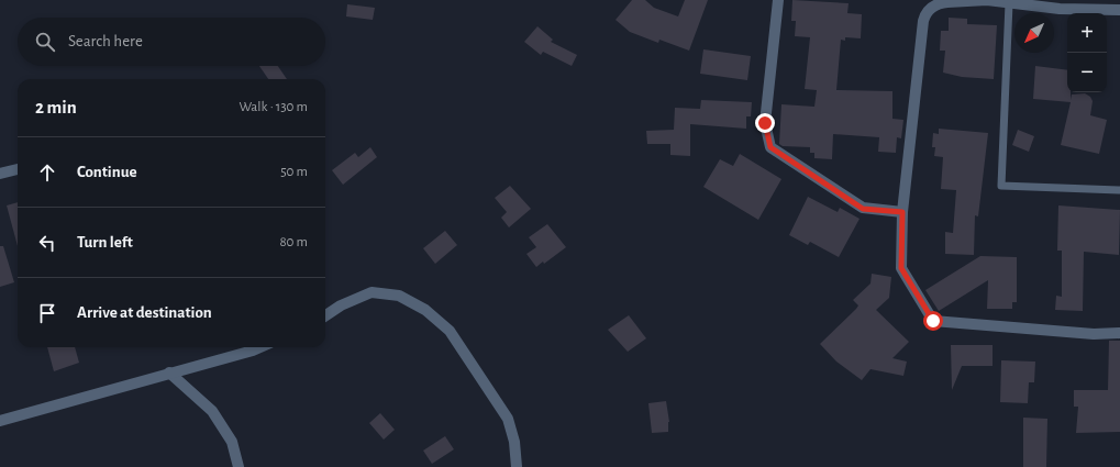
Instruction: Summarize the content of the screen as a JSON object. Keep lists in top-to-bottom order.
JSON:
{
  "north": "bottom left",
  "page": {
    "map_buttons": ["+", "−"],
    "search": "Search here",
    "heading": ["2 min", "Walk · 130 m"],
    "list": [
      ["Continue", "50 m"],
      ["Turn left", "80 m"],
      "Arrive at destination"
    ]
  }
}
